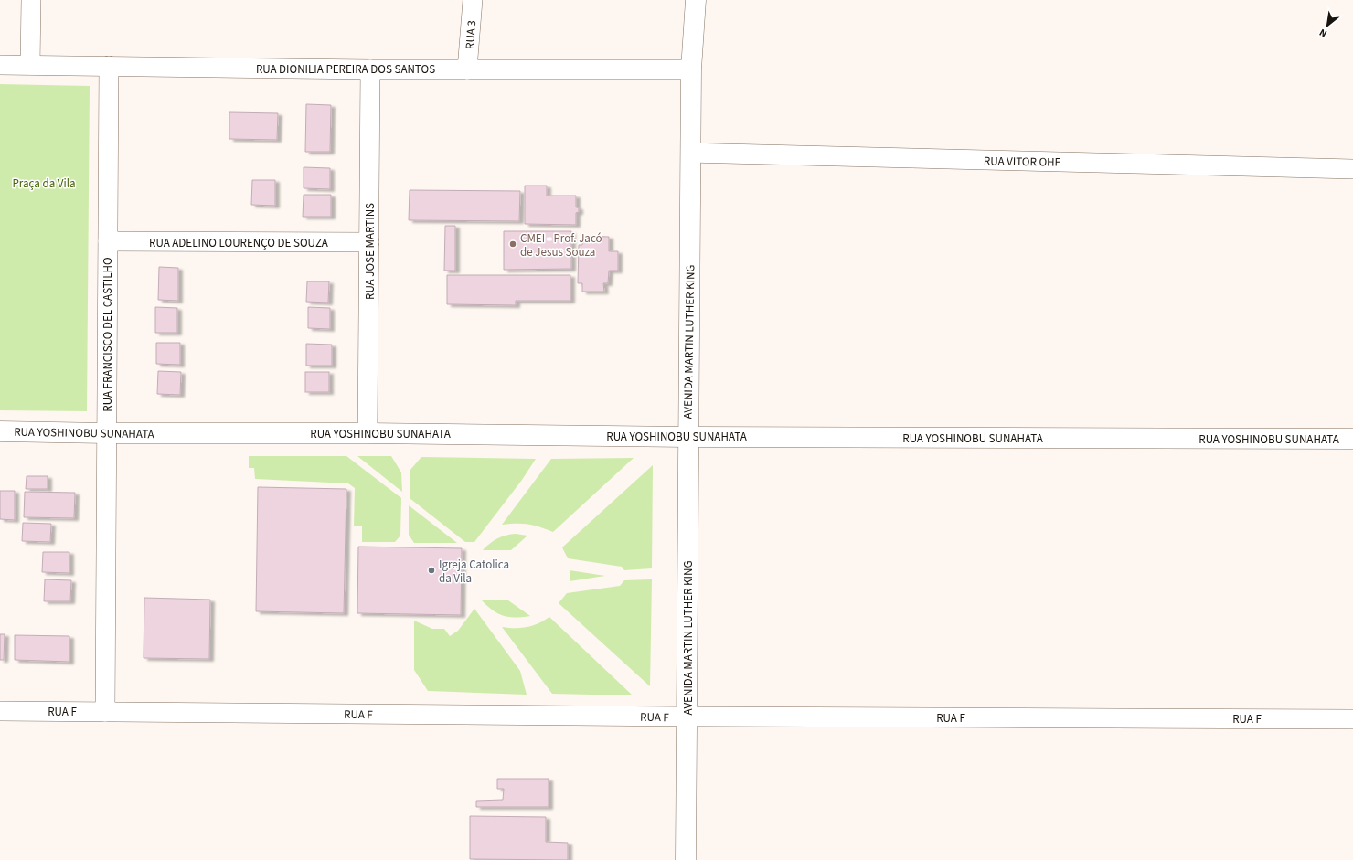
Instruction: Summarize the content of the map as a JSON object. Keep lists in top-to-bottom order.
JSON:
{
  "streets": {
    "main road": ["AVENIDA MARTIN LUTHER KING", "RUA YOSHINOBU SUNAHATA"],
    "street": [
      "RUA 3",
      "RUA DIONILIA PEREIRA DOS SANTOS",
      "RUA VITOR OHF",
      "RUA ADELINO LOURENÇO DE SOUZA",
      "RUA JOSE MARTINS",
      "RUA FRANCISCO DEL CASTILHO",
      "RUA F"
    ]
  },
  "crossings": [
    ["RUA 3", "RUA DIONILIA PEREIRA DOS SANTOS"],
    ["RUA DIONILIA PEREIRA DOS SANTOS", "RUA JOSE MARTINS"],
    ["RUA DIONILIA PEREIRA DOS SANTOS", "RUA FRANCISCO DEL CASTILHO"],
    ["RUA DIONILIA PEREIRA DOS SANTOS", "AVENIDA MARTIN LUTHER KING"],
    ["RUA VITOR OHF", "AVENIDA MARTIN LUTHER KING"],
    ["RUA ADELINO LOURENÇO DE SOUZA", "RUA JOSE MARTINS"],
    ["RUA ADELINO LOURENÇO DE SOUZA", "RUA FRANCISCO DEL CASTILHO"],
    ["RUA JOSE MARTINS", "RUA YOSHINOBU SUNAHATA"],
    ["RUA FRANCISCO DEL CASTILHO", "RUA YOSHINOBU SUNAHATA"],
    ["RUA FRANCISCO DEL CASTILHO", "RUA F"],
    ["AVENIDA MARTIN LUTHER KING", "RUA YOSHINOBU SUNAHATA"],
    ["AVENIDA MARTIN LUTHER KING", "RUA F"]
  ],
  "parks": ["Praça da Vila"],
  "places": ["CMEI - Prof. Jacó de Jesus Souza", "Igreja Catolica da Vila"],
  "north": "bottom left"
}
